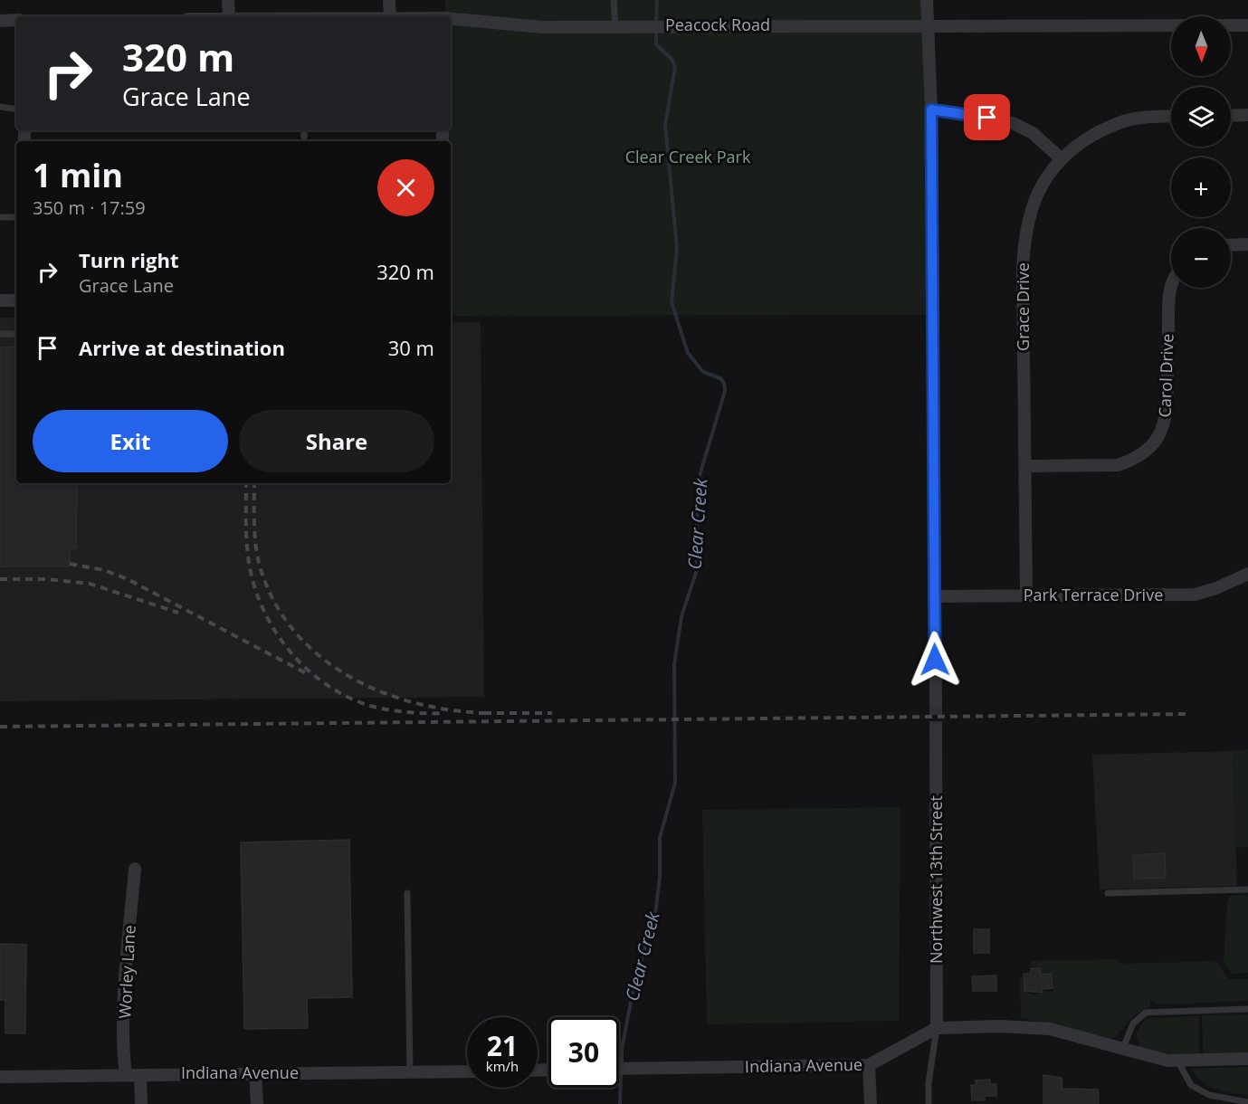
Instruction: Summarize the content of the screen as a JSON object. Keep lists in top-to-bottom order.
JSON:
{
  "streets": {
    "street": [
      "Peacock Road",
      "Grace Drive",
      "Carol Drive",
      "Park Terrace Drive",
      "Northwest 13th Street",
      "Worley Lane",
      "Indiana Avenue"
    ]
  },
  "crossings": [
    ["Grace Drive", "Carol Drive"],
    ["Grace Drive", "Park Terrace Drive"],
    ["Northwest 13th Street", "Indiana Avenue"],
    ["Worley Lane", "Indiana Avenue"]
  ],
  "water": ["Clear Creek"],
  "parks": ["Clear Creek Park"],
  "north": "bottom",
  "page": {
    "map_buttons": ["+", "−"],
    "turn": ["320 m", "Grace Lane"],
    "heading": ["1 min", "350 m · 17:59"],
    "list": [
      {
        "name": "Turn right",
        "note": "Grace Lane",
        "value": "320 m"
      },
      {
        "name": "Arrive at destination",
        "value": "30 m"
      }
    ],
    "buttons": ["Exit", "Share"],
    "speed": "21 km/h",
    "limit": "30"
  }
}
